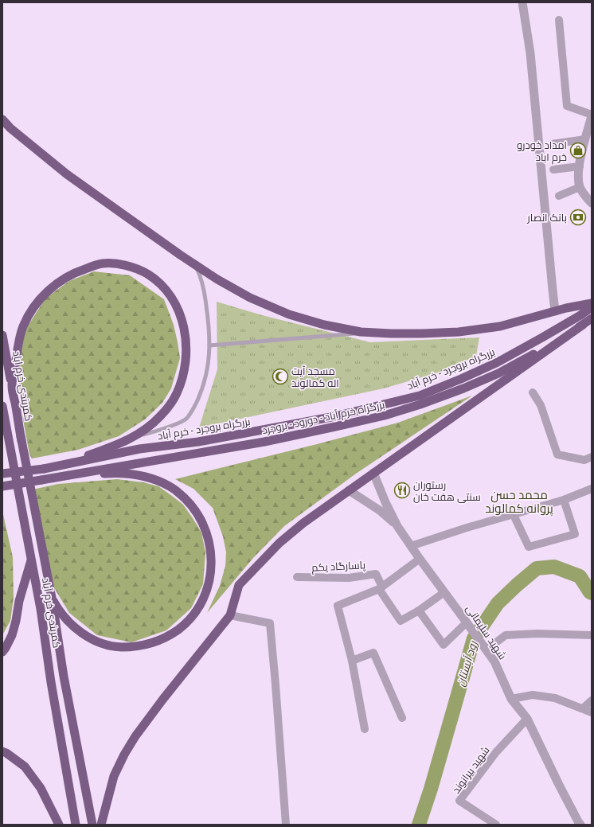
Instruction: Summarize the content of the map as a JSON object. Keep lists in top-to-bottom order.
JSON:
{
  "streets": {
    "highway": [
      "بزرگراه بروجرد - خرم آباد",
      "کمربندی خرم اباد",
      "بزرگراه خرم آباد - دورود - بروجرد",
      "کمربندی خرم آباد"
    ],
    "street": ["پاسارگاد یکم", "شهید سلیمانی", "شهید بیرانوند"]
  },
  "crossings": [
    ["کمربندی خرم اباد", "کمربندی خرم آباد"],
    ["شهید سلیمانی", "شهید بیرانوند"]
  ],
  "districts": ["محمد حسن پروانه کمالوند"],
  "water": ["رود آبستان"],
  "places": {
    "shop": ["امداد خودرو خرم اباد"],
    "bank": ["بانک انصار"],
    "mosque": ["مسجد آیت اله کمالوند"],
    "restaurant": ["رستوران سنتی هفت خان"]
  }
}
